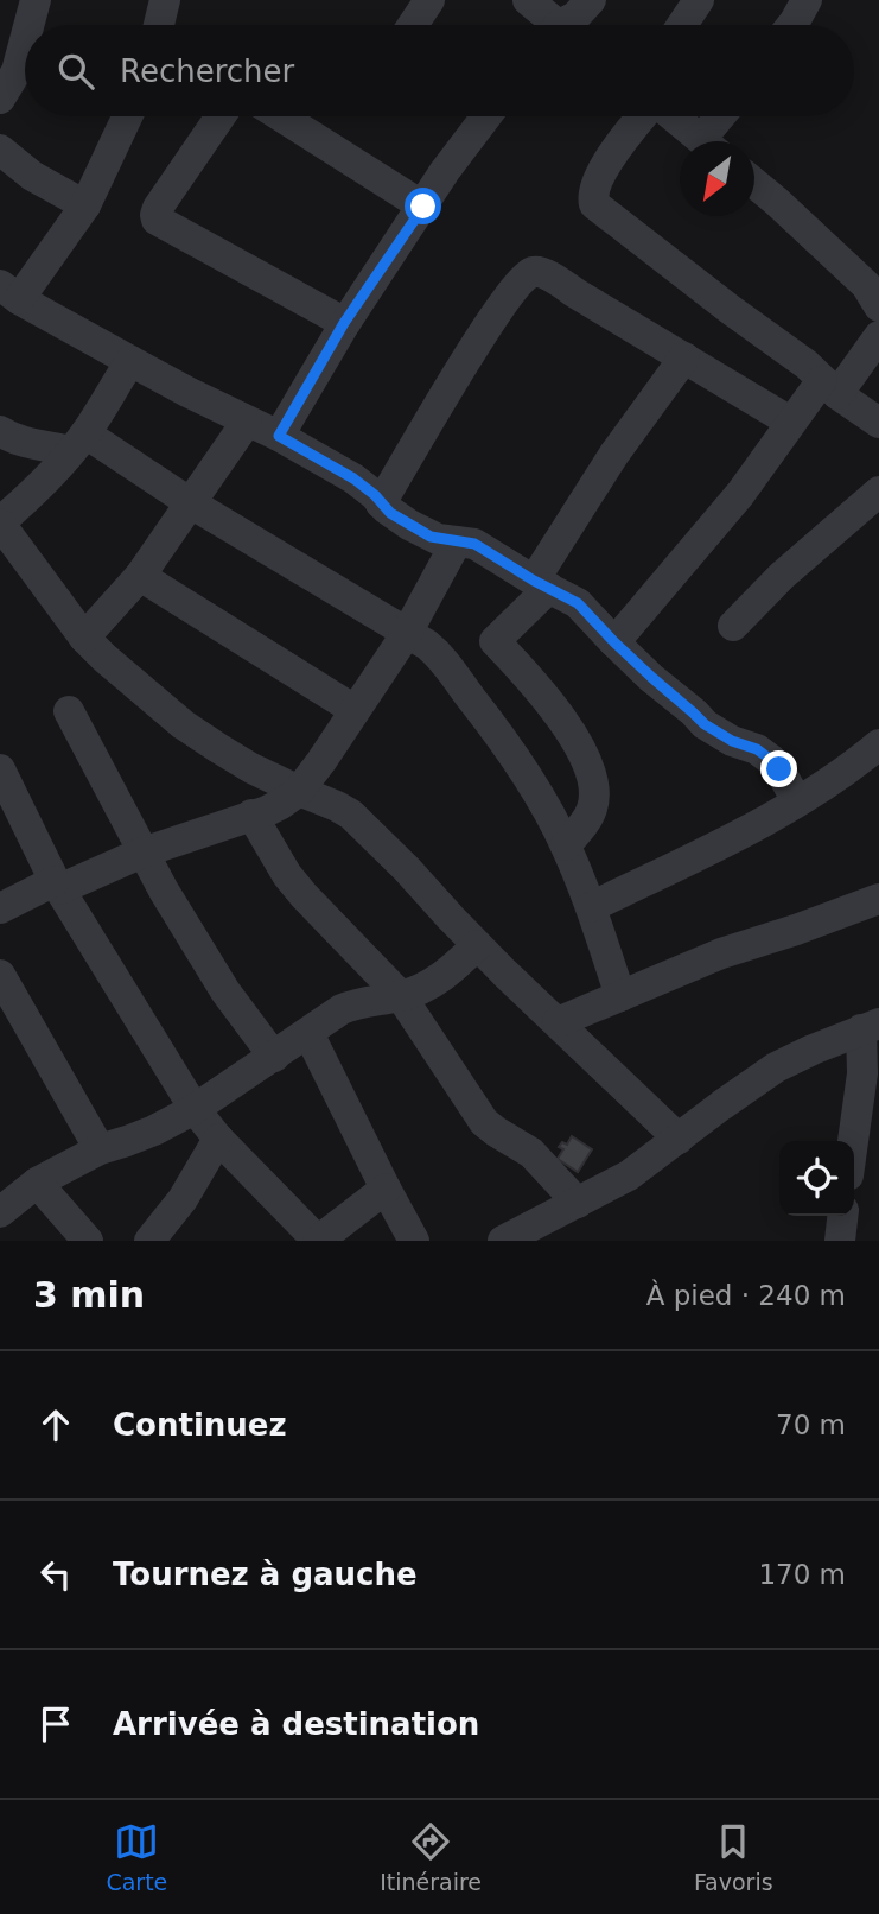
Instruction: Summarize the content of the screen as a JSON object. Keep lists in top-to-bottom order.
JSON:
{
  "north": "bottom left",
  "page": {
    "search": "Rechercher",
    "heading": ["3 min", "À pied · 240 m"],
    "list": [
      ["Continuez", "70 m"],
      ["Tournez à gauche", "170 m"],
      "Arrivée à destination"
    ],
    "nav": ["Carte", "Itinéraire", "Favoris"]
  }
}
